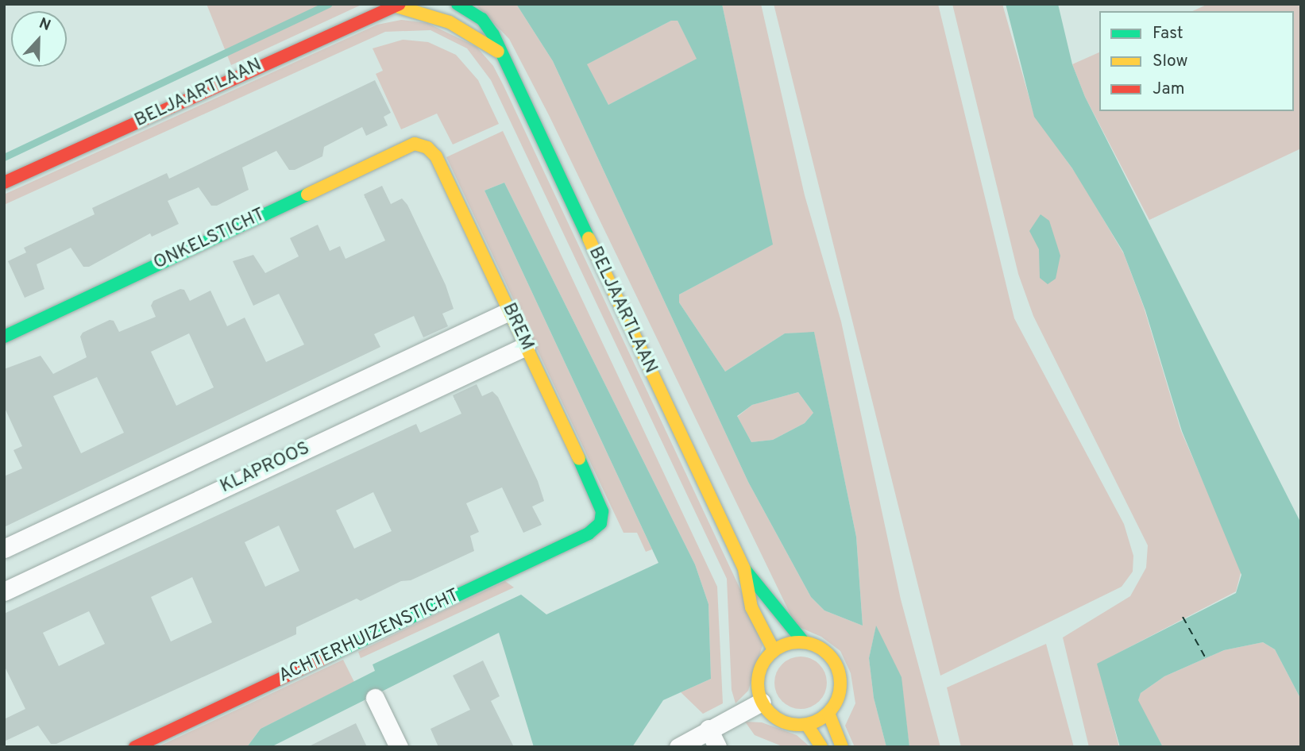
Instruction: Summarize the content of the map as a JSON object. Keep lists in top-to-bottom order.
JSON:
{
  "streets": {
    "street": [
      "BELJAARTLAAN",
      "ONKELSTICHT",
      "BREM",
      "KLAPROOS",
      "ACHTERHUIZENSTICHT"
    ]
  },
  "crossings": [
    ["ONKELSTICHT", "BREM"],
    ["BREM", "KLAPROOS"],
    ["BREM", "ACHTERHUIZENSTICHT"]
  ],
  "legend": ["Fast", "Slow", "Jam"],
  "north": "top"
}
